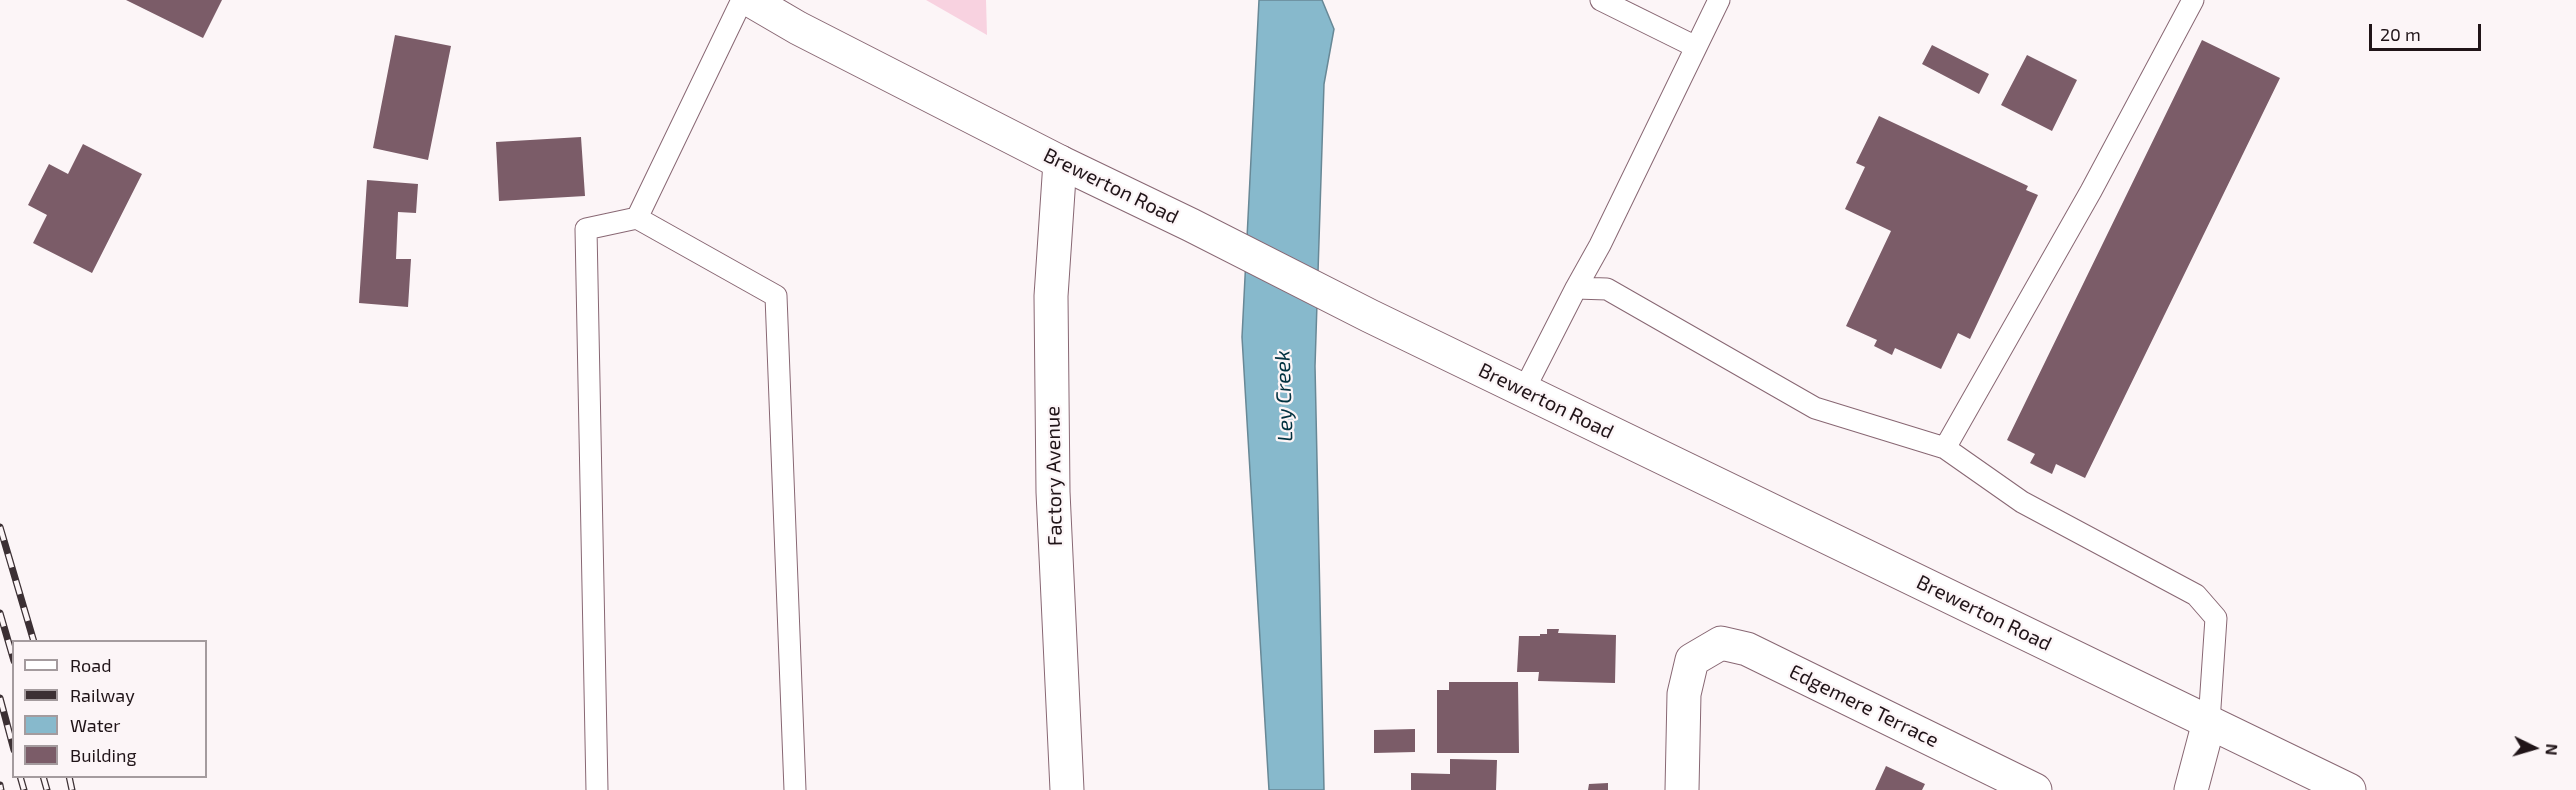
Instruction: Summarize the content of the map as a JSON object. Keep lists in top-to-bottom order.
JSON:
{
  "streets": {
    "main road": ["Brewerton Road", "Factory Avenue", "Edgemere Terrace"]
  },
  "crossings": [
    ["Brewerton Road", "Factory Avenue"]
  ],
  "water": ["Ley Creek"],
  "legend": [
    "Road",
    "Railway",
    "Water",
    "Building"
  ],
  "scale_bar": "20 m",
  "north": "right"
}
